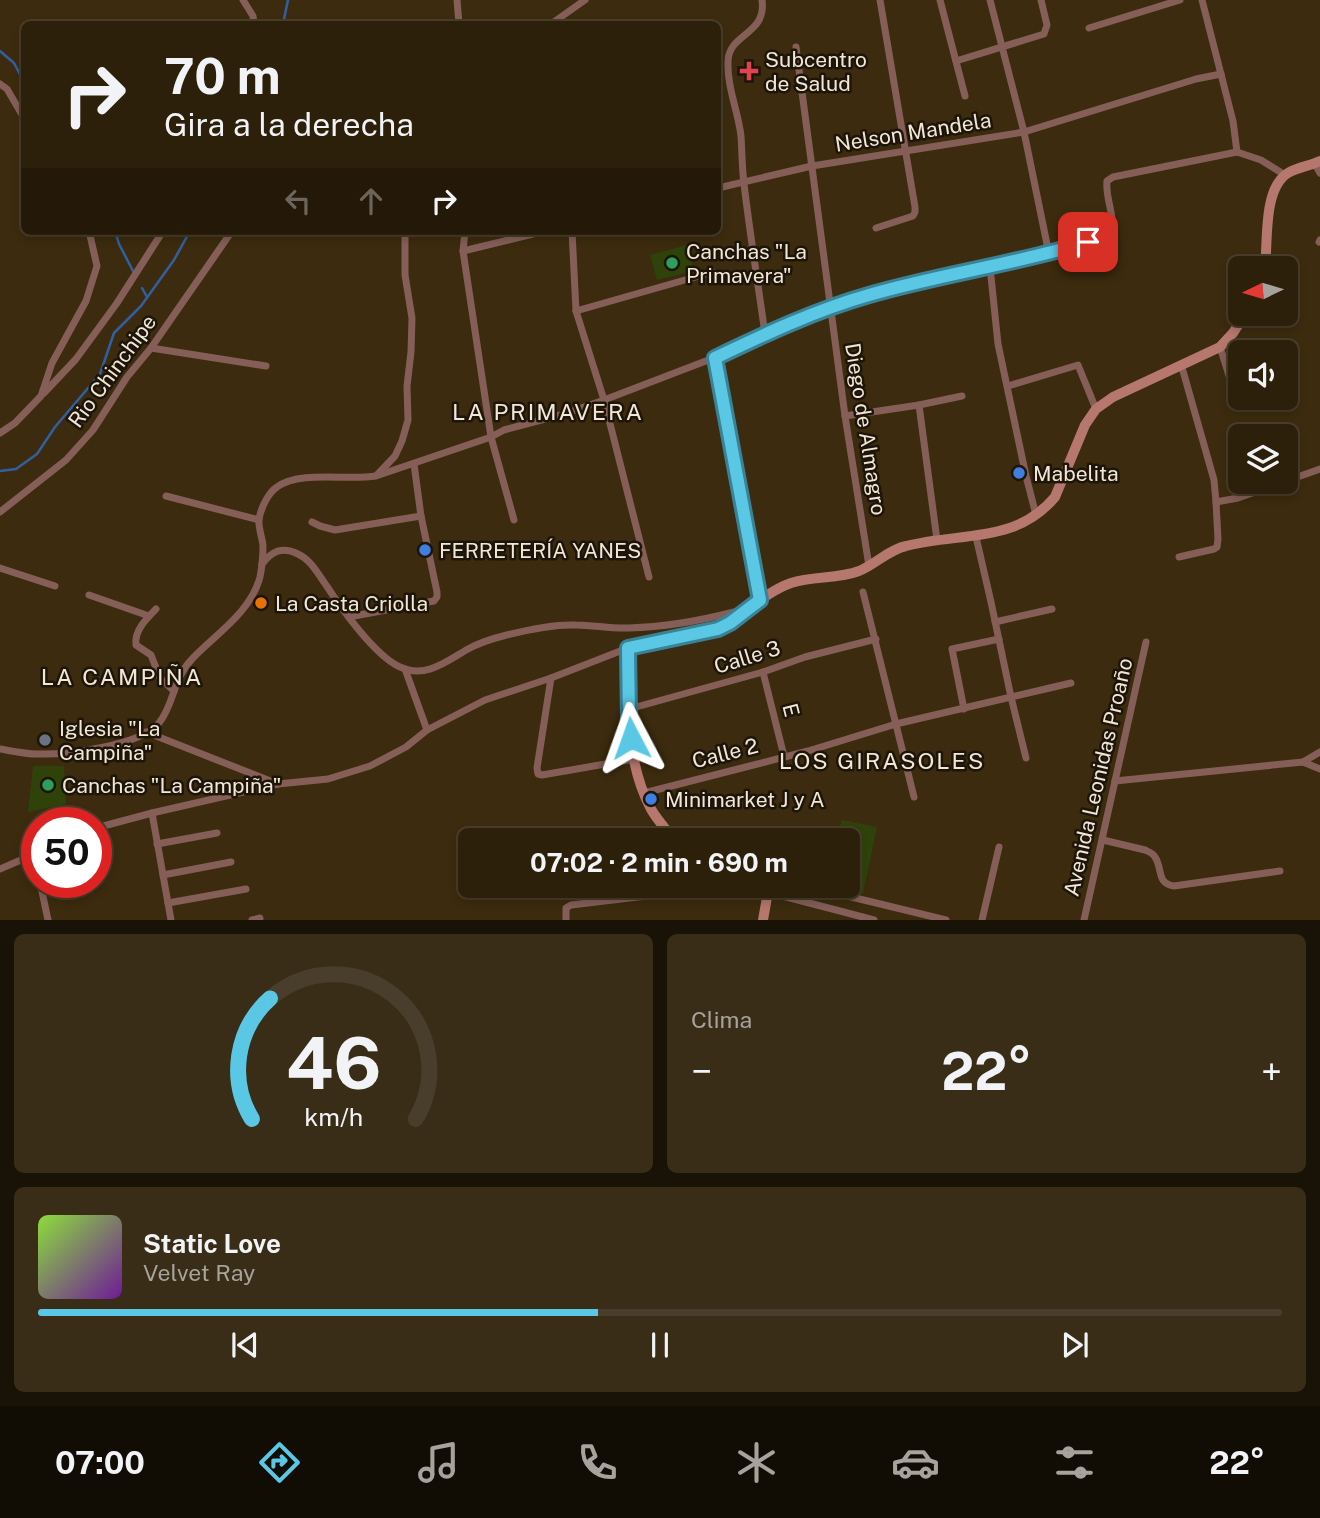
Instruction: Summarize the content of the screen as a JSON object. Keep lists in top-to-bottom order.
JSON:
{
  "streets": {
    "street": [
      "Nelson Mandela",
      "Rio Chinchipe",
      "Diego de Almagro",
      "Calle 3",
      "E",
      "Calle 2",
      "Avenida Leonidas Proaño"
    ]
  },
  "crossings": [
    ["Nelson Mandela", "Diego de Almagro"],
    ["Calle 3", "E"],
    ["E", "Calle 2"]
  ],
  "districts": ["LA PRIMAVERA", "LA CAMPIÑA", "LOS GIRASOLES"],
  "places": {
    "health": ["Subcentro de Salud"],
    "other": [
      "Canchas \"La Primavera\"",
      "Mabelita",
      "FERRETERÍA YANES",
      "La Casta Criolla",
      "Iglesia \"La Campiña\"",
      "Canchas \"La Campiña\"",
      "Minimarket J y A"
    ]
  },
  "north": "left",
  "page": {
    "turn": ["70 m", "Gira a la derecha"],
    "limit": "50",
    "trip": "07:02 · 2 min · 690 m",
    "tile": "Clima",
    "heat": ["−", "22°", "+"],
    "song": ["Static Love", "Velvet Ray"],
    "tabs": ["07:00", "22°"],
    "gauge": ["46", "km/h"]
  }
}
